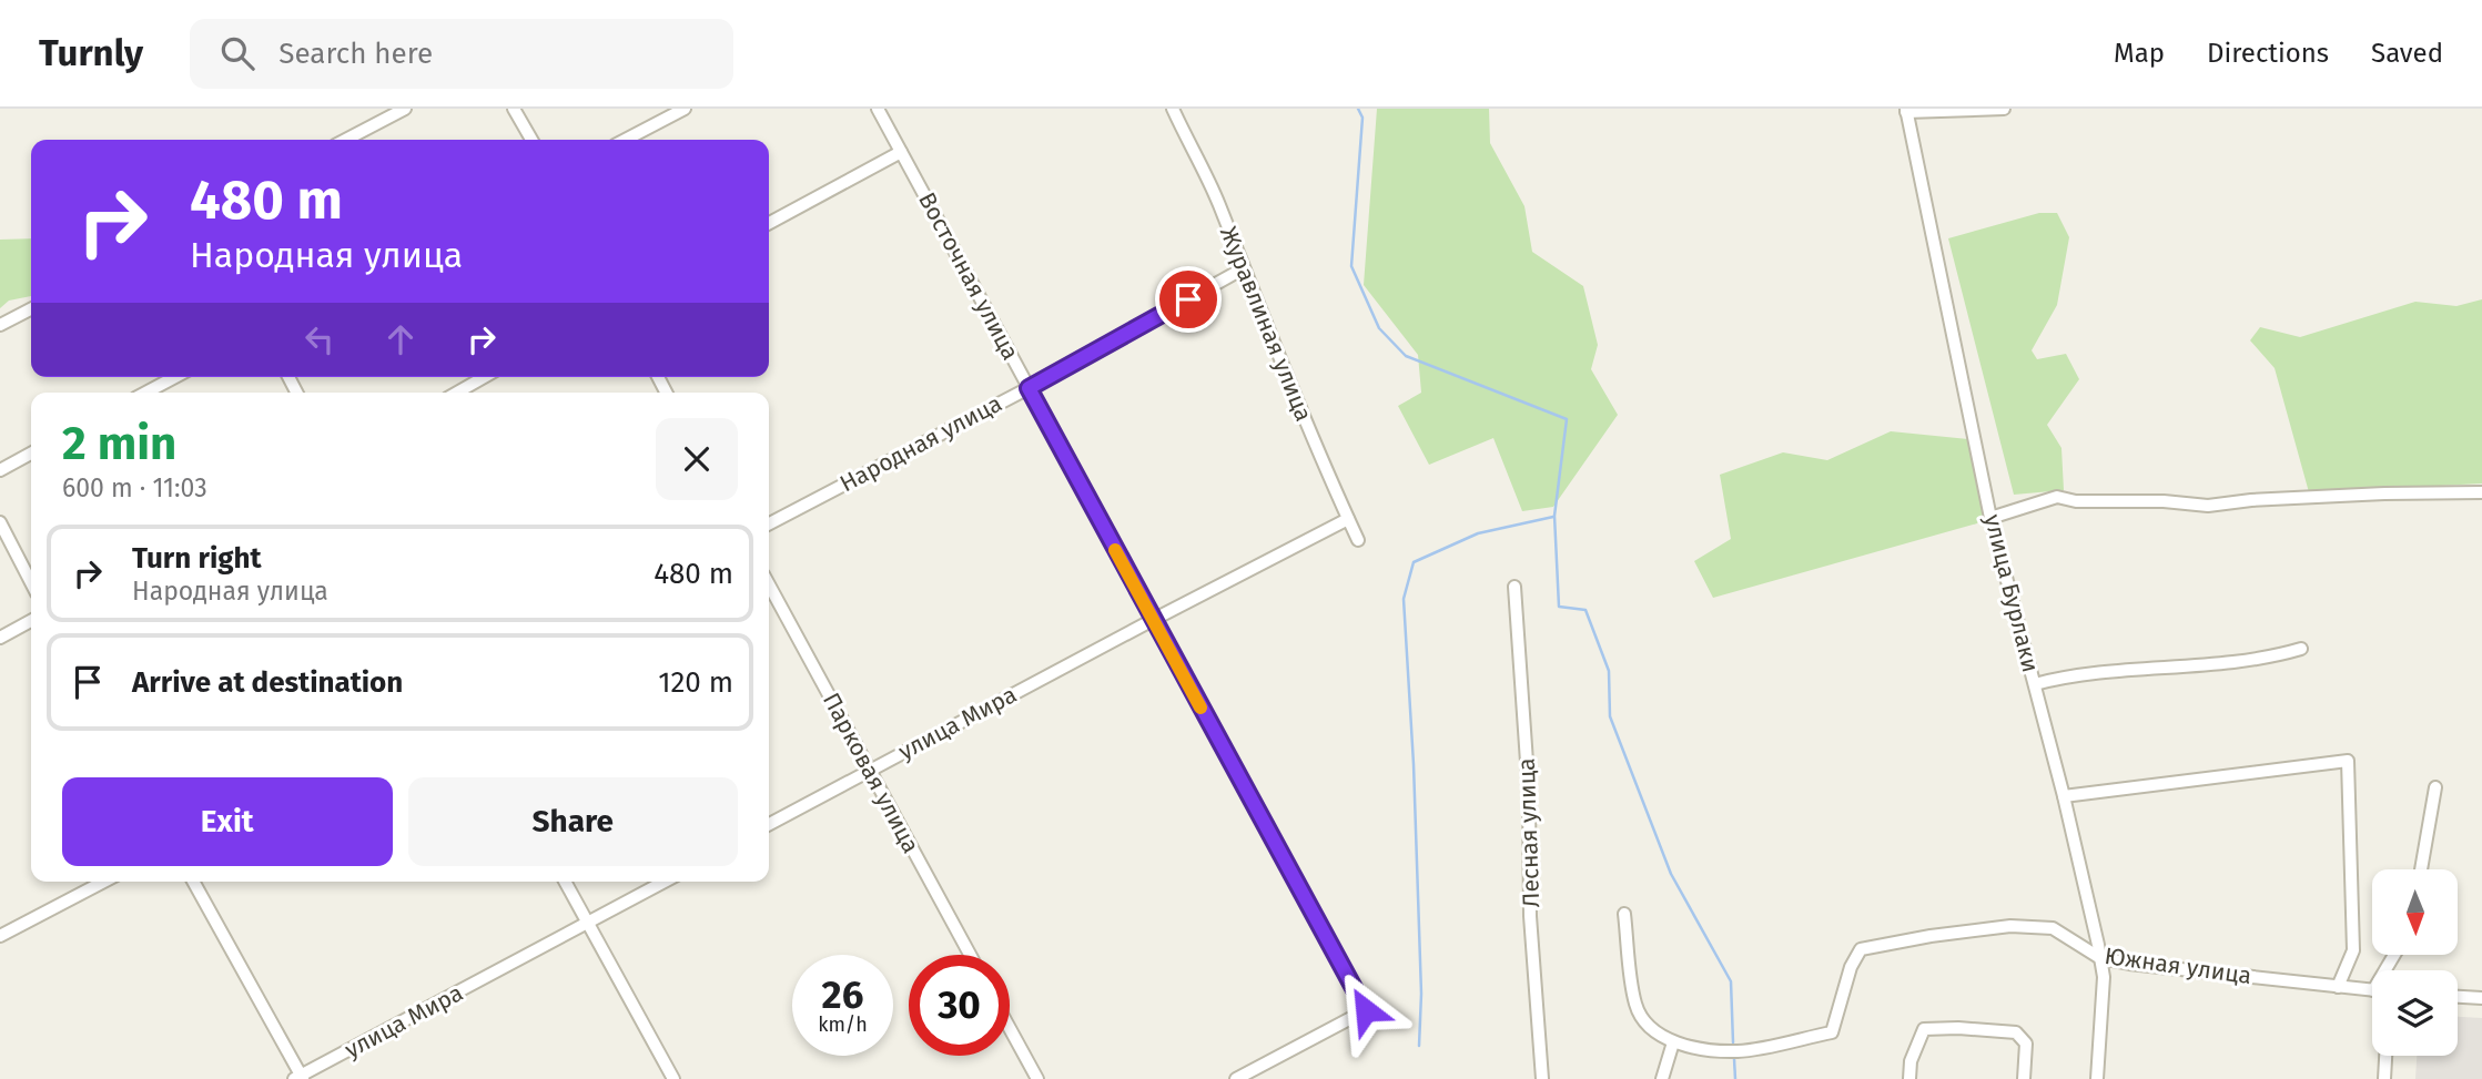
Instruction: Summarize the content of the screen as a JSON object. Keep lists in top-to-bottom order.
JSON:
{
  "streets": {
    "street": [
      "Восточная улица",
      "Журавлиная улица",
      "Народная улица",
      "улица Бурлаки",
      "улица Мира",
      "Парковая улица",
      "Лесная улица",
      "Южная улица"
    ]
  },
  "crossings": [
    ["Восточная улица", "Народная улица"],
    ["Восточная улица", "улица Мира"],
    ["Журавлиная улица", "Народная улица"],
    ["Журавлиная улица", "улица Мира"],
    ["улица Бурлаки", "Южная улица"],
    ["улица Мира", "Парковая улица"]
  ],
  "north": "bottom",
  "page": {
    "header": "Turnly",
    "search": "Search here",
    "nav": ["Map", "Directions", "Saved"],
    "turn": ["480 m", "Народная улица"],
    "heading": ["2 min", "600 m · 11:03"],
    "list": [
      {
        "name": "Turn right",
        "note": "Народная улица",
        "value": "480 m"
      },
      {
        "name": "Arrive at destination",
        "value": "120 m"
      }
    ],
    "buttons": ["Exit", "Share"],
    "speed": "26 km/h",
    "limit": "30"
  }
}
